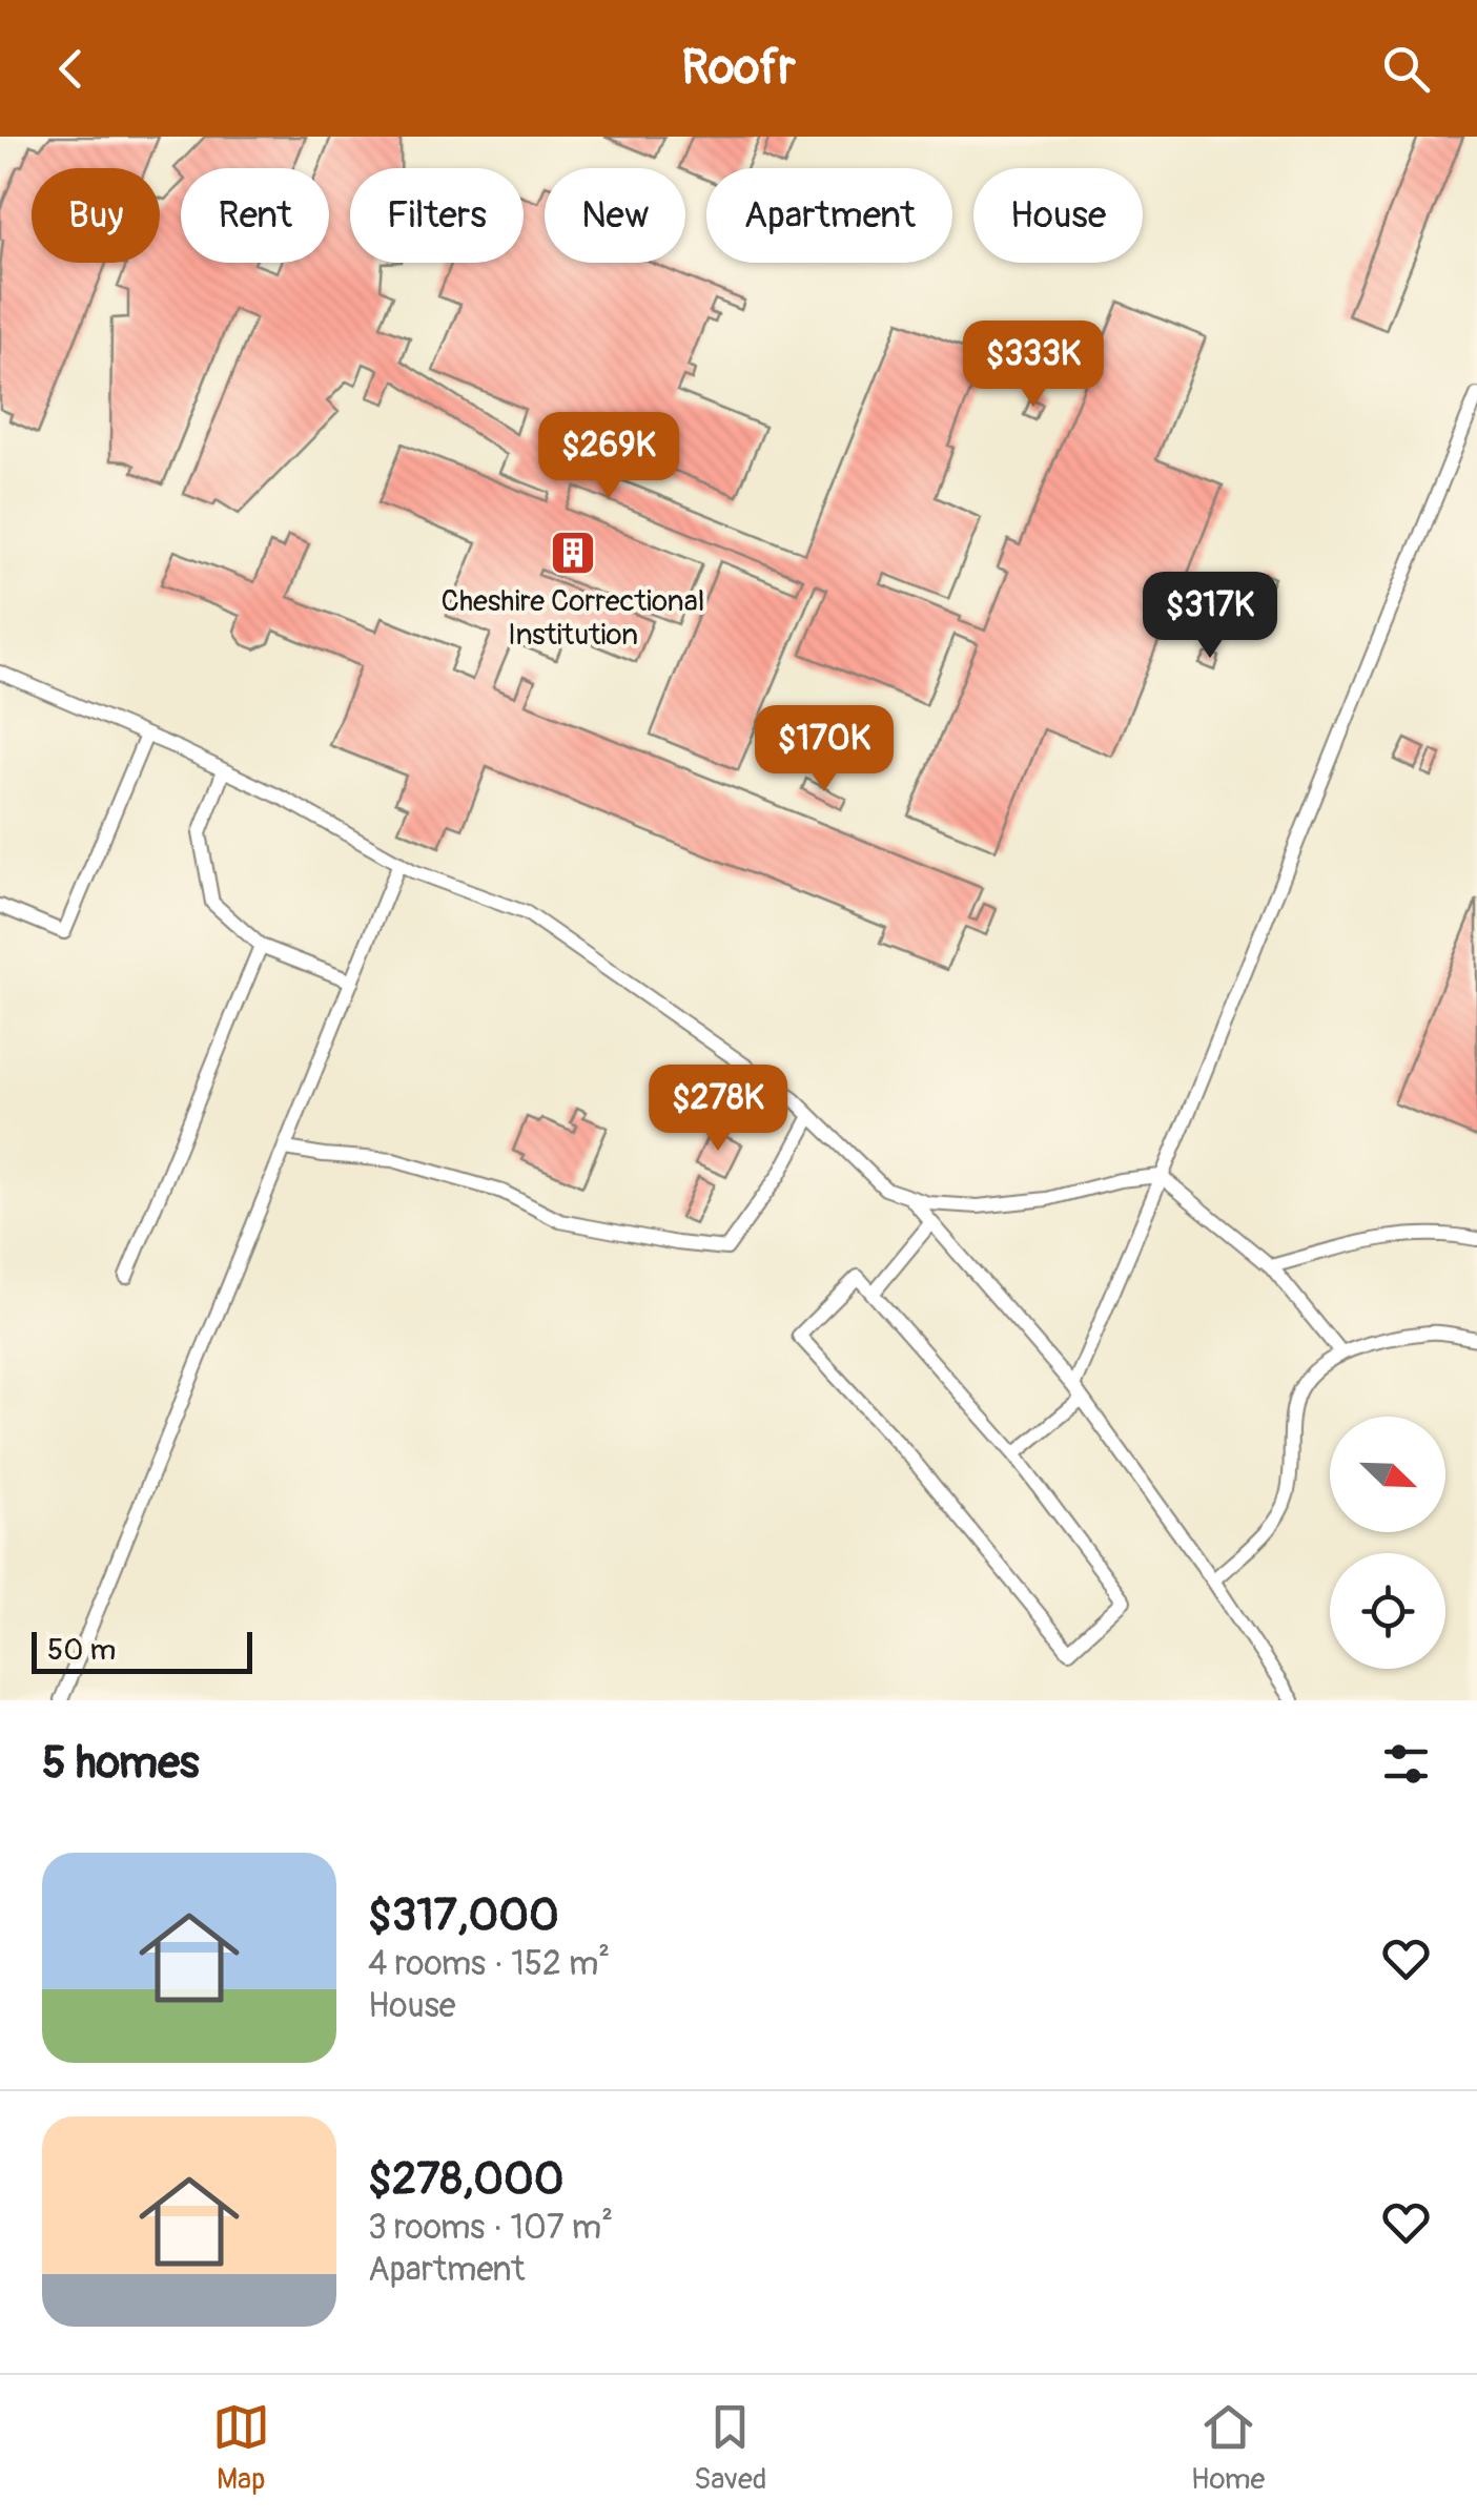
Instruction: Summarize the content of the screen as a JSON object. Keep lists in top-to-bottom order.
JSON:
{
  "places": {
    "building": ["Cheshire Correctional Institution"]
  },
  "scale_bar": "50 m",
  "north": "bottom right",
  "page": {
    "header": "Roofr",
    "chip": [
      "Buy",
      "Rent",
      "Filters",
      "New",
      "Apartment",
      "House"
    ],
    "price": [
      "$333K",
      "$269K",
      "$317K",
      "$170K",
      "$278K"
    ],
    "scale": "50 m",
    "heading": "5 homes",
    "list": [
      {
        "name": "$317,000",
        "note": "4 rooms · 152 m² · House"
      },
      {
        "name": "$278,000",
        "note": "3 rooms · 107 m² · Apartment"
      }
    ],
    "tabs": ["Map", "Saved", "Home"]
  }
}
